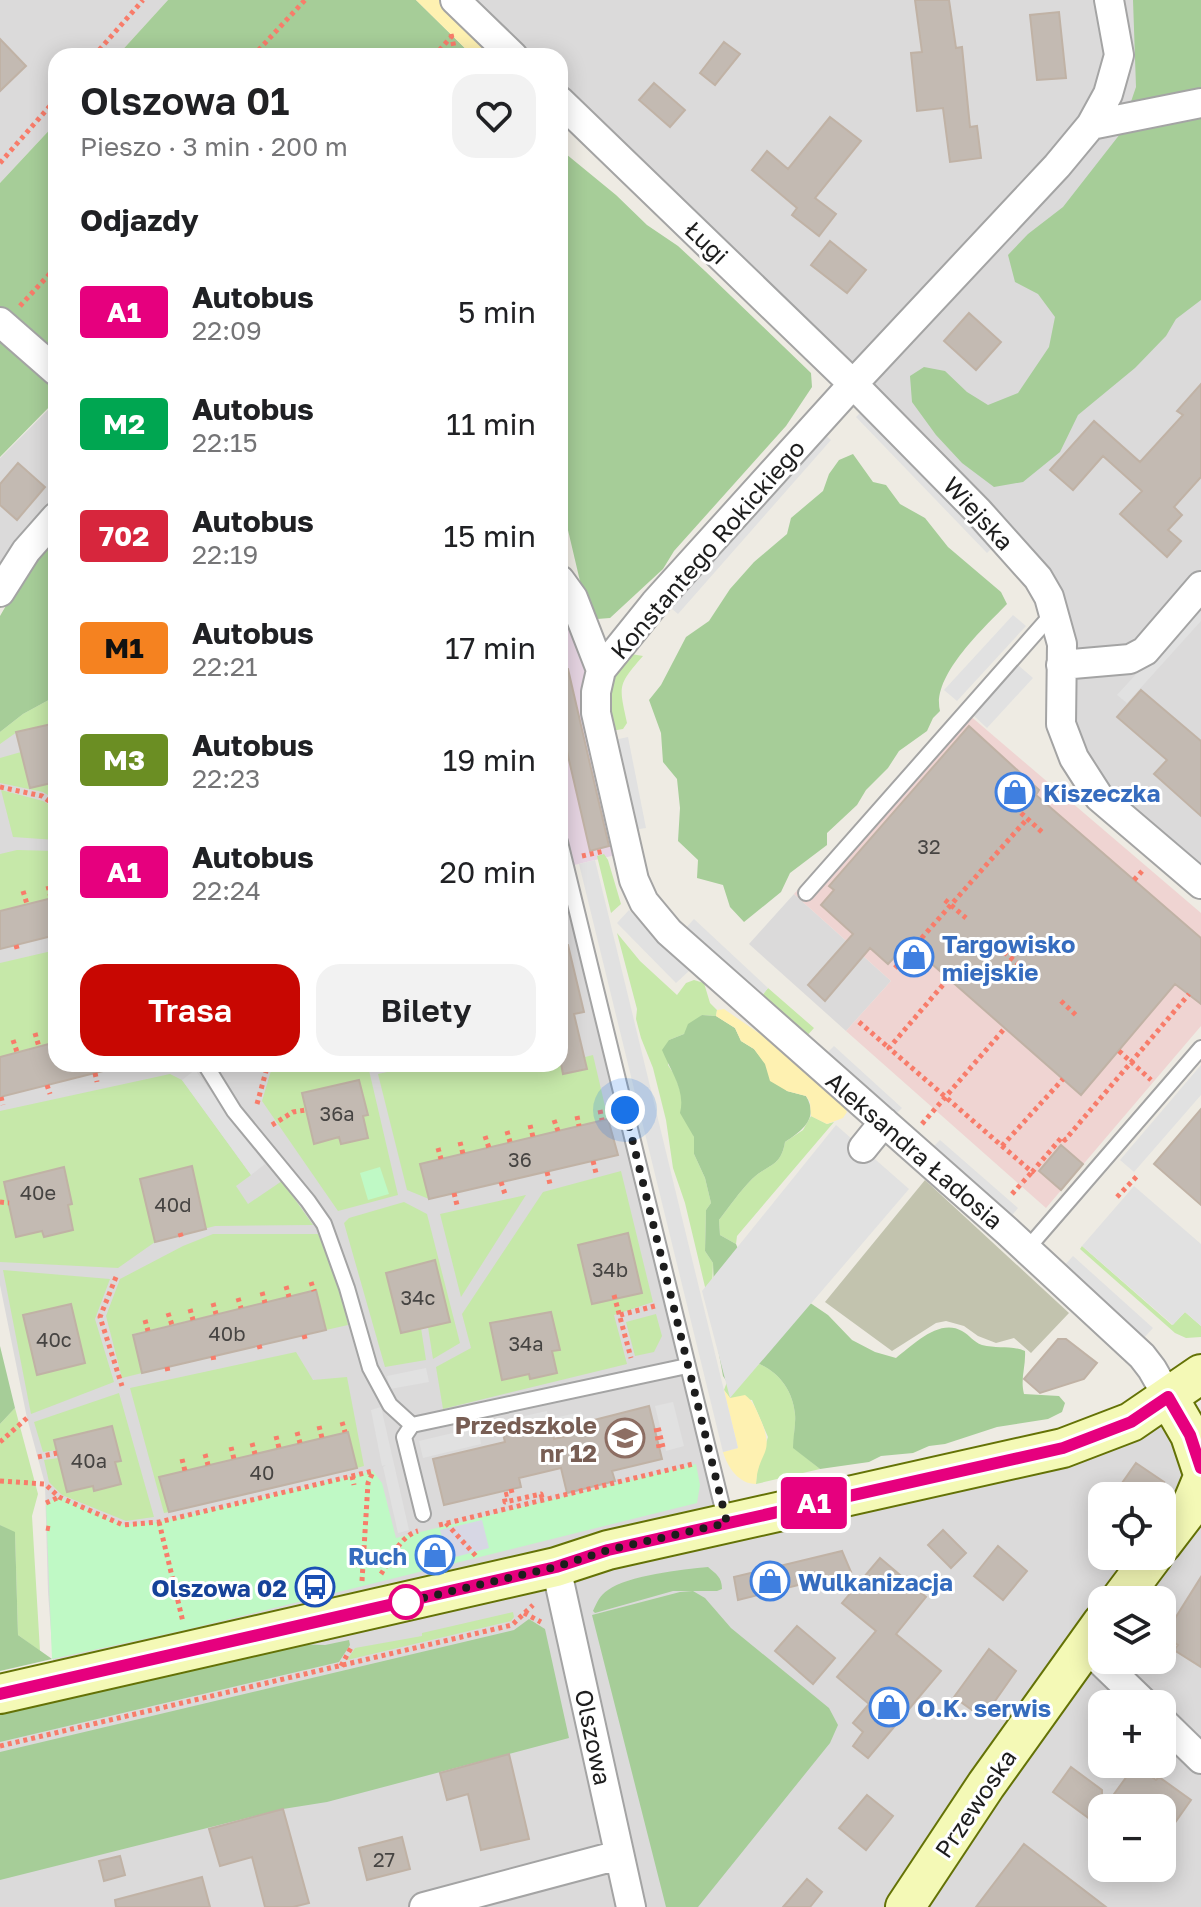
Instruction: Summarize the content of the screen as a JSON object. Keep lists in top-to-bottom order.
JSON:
{
  "streets": {
    "street": [
      "Ługi",
      "Wiejska",
      "Konstantego Rokickiego",
      "Aleksandra Ładosia",
      "Olszowa",
      "Przewoska"
    ]
  },
  "crossings": [
    ["Ługi", "Wiejska"],
    ["Ługi", "Konstantego Rokickiego"],
    ["Wiejska", "Konstantego Rokickiego"],
    ["Konstantego Rokickiego", "Aleksandra Ładosia"]
  ],
  "places": {
    "shop": [
      "Kiszeczka",
      "Targowisko miejskie",
      "Ruch",
      "Wulkanizacja",
      "O.K. serwis"
    ],
    "school or university": ["Przedszkole nr 12"],
    "bus stop": ["Olszowa 02"]
  },
  "lines": ["bus line A1"],
  "house_numbers": [
    "32",
    "36a",
    "36",
    "40e",
    "40d",
    "34b",
    "34c",
    "40b",
    "40c",
    "34a",
    "40a",
    "40",
    "27"
  ],
  "page": {
    "on_map": "A1",
    "heading": [
      ["Olszowa 01", "Pieszo · 3 min · 200 m"],
      "Odjazdy"
    ],
    "list": [
      {
        "mark": "A1",
        "name": "Autobus",
        "note": "22:09",
        "value": "5 min"
      },
      {
        "mark": "M2",
        "name": "Autobus",
        "note": "22:15",
        "value": "11 min"
      },
      {
        "mark": "702",
        "name": "Autobus",
        "note": "22:19",
        "value": "15 min"
      },
      {
        "mark": "M1",
        "name": "Autobus",
        "note": "22:21",
        "value": "17 min"
      },
      {
        "mark": "M3",
        "name": "Autobus",
        "note": "22:23",
        "value": "19 min"
      },
      {
        "mark": "A1",
        "name": "Autobus",
        "note": "22:24",
        "value": "20 min"
      }
    ],
    "buttons": ["Trasa", "Bilety"],
    "map_buttons": ["+", "−"]
  }
}
